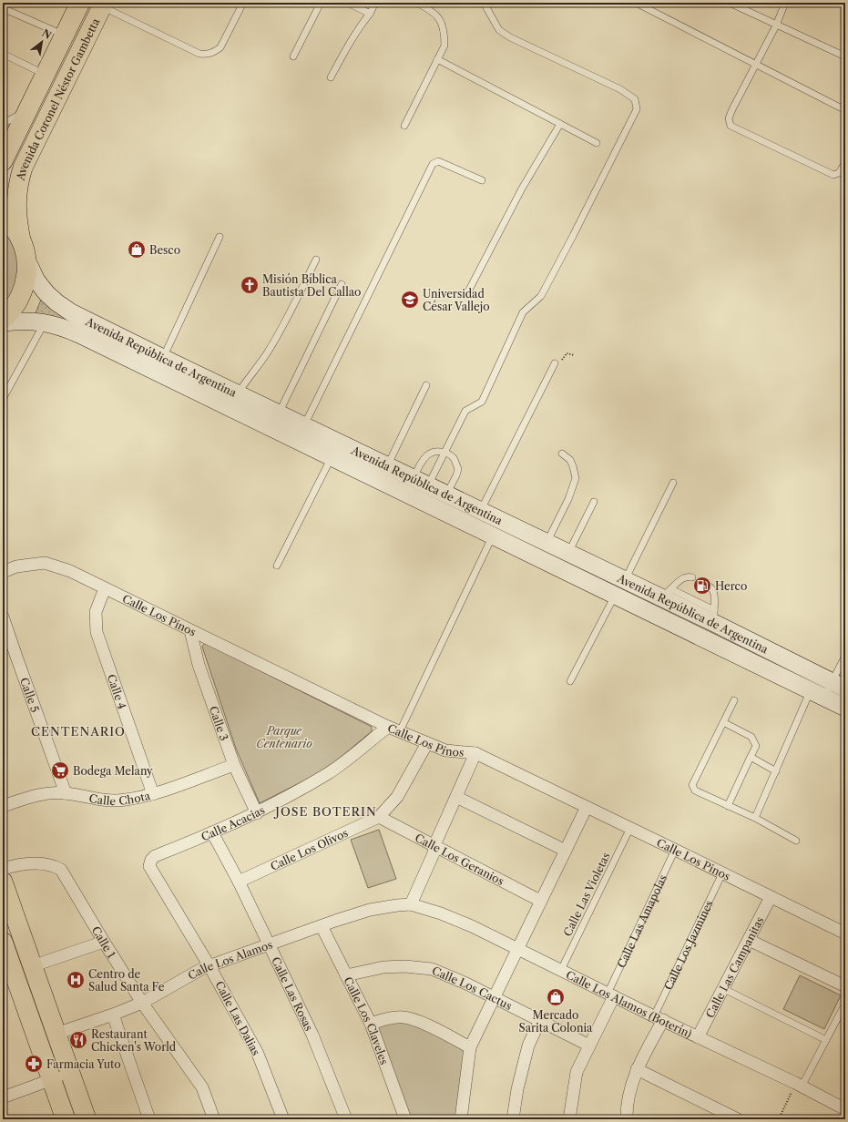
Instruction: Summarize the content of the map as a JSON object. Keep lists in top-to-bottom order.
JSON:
{
  "streets": {
    "main road": ["Avenida Coronel Néstor Gambetta", "Avenida República de Argentina"],
    "street": [
      "Calle Los Pinos",
      "Calle 4",
      "Calle 5",
      "Calle 3",
      "Calle Chota",
      "Calle Acacias",
      "Calle Los Olivos",
      "Calle Los Geranios",
      "Calle Las Amapolas",
      "Calle 1",
      "Calle Los Jazmines",
      "Calle Los Alamos",
      "Calle Las Campanitas",
      "Calle Los Cactus",
      "Calle Las Rosas",
      "Calle Los Alamos (Boterín)",
      "Calle Las Dalias",
      "Calle Los Claveles"
    ],
    "lane": ["Calle Las Violetas"]
  },
  "crossings": [
    ["Calle Los Pinos", "Calle 4"],
    ["Calle Los Pinos", "Calle 3"],
    ["Calle Los Pinos", "Calle Acacias"],
    ["Calle Los Pinos", "Calle Las Violetas"],
    ["Calle Los Pinos", "Calle Las Amapolas"],
    ["Calle Los Pinos", "Calle Los Jazmines"],
    ["Calle Los Pinos", "Calle Las Campanitas"],
    ["Calle 4", "Calle Chota"],
    ["Calle 5", "Calle Chota"],
    ["Calle 3", "Calle Chota"],
    ["Calle 3", "Calle Acacias"],
    ["Calle Acacias", "Calle Las Rosas"],
    ["Calle Acacias", "Calle Las Dalias"],
    ["Calle Los Olivos", "Calle Los Geranios"],
    ["Calle Los Olivos", "Calle Las Rosas"],
    ["Calle Las Violetas", "Calle Los Alamos (Boterín)"],
    ["Calle Las Amapolas", "Calle Los Cactus"],
    ["Calle Las Amapolas", "Calle Los Alamos (Boterín)"],
    ["Calle 1", "Calle Los Alamos"],
    ["Calle Los Jazmines", "Calle Los Alamos (Boterín)"],
    ["Calle Los Alamos", "Calle Las Rosas"],
    ["Calle Los Alamos", "Calle Los Alamos (Boterín)"],
    ["Calle Los Alamos", "Calle Las Dalias"],
    ["Calle Los Alamos", "Calle Los Claveles"],
    ["Calle Las Campanitas", "Calle Los Alamos (Boterín)"],
    ["Calle Los Cactus", "Calle Los Claveles"]
  ],
  "districts": ["CENTENARIO", "JOSE BOTERIN"],
  "parks": ["Parque Centenario"],
  "places": {
    "shop": ["Besco", "Mercado Sarita Colonia"],
    "church": ["Misión Bíblica Bautista Del Callao"],
    "school or university": ["Universidad César Vallejo"],
    "fuel station": ["Herco"],
    "supermarket": ["Bodega Melany"],
    "hospital": ["Centro de Salud Santa Fe"],
    "restaurant": ["Restaurant Chicken's World"],
    "pharmacy": ["Farmacia Yuto"]
  },
  "north": "top right"
}
